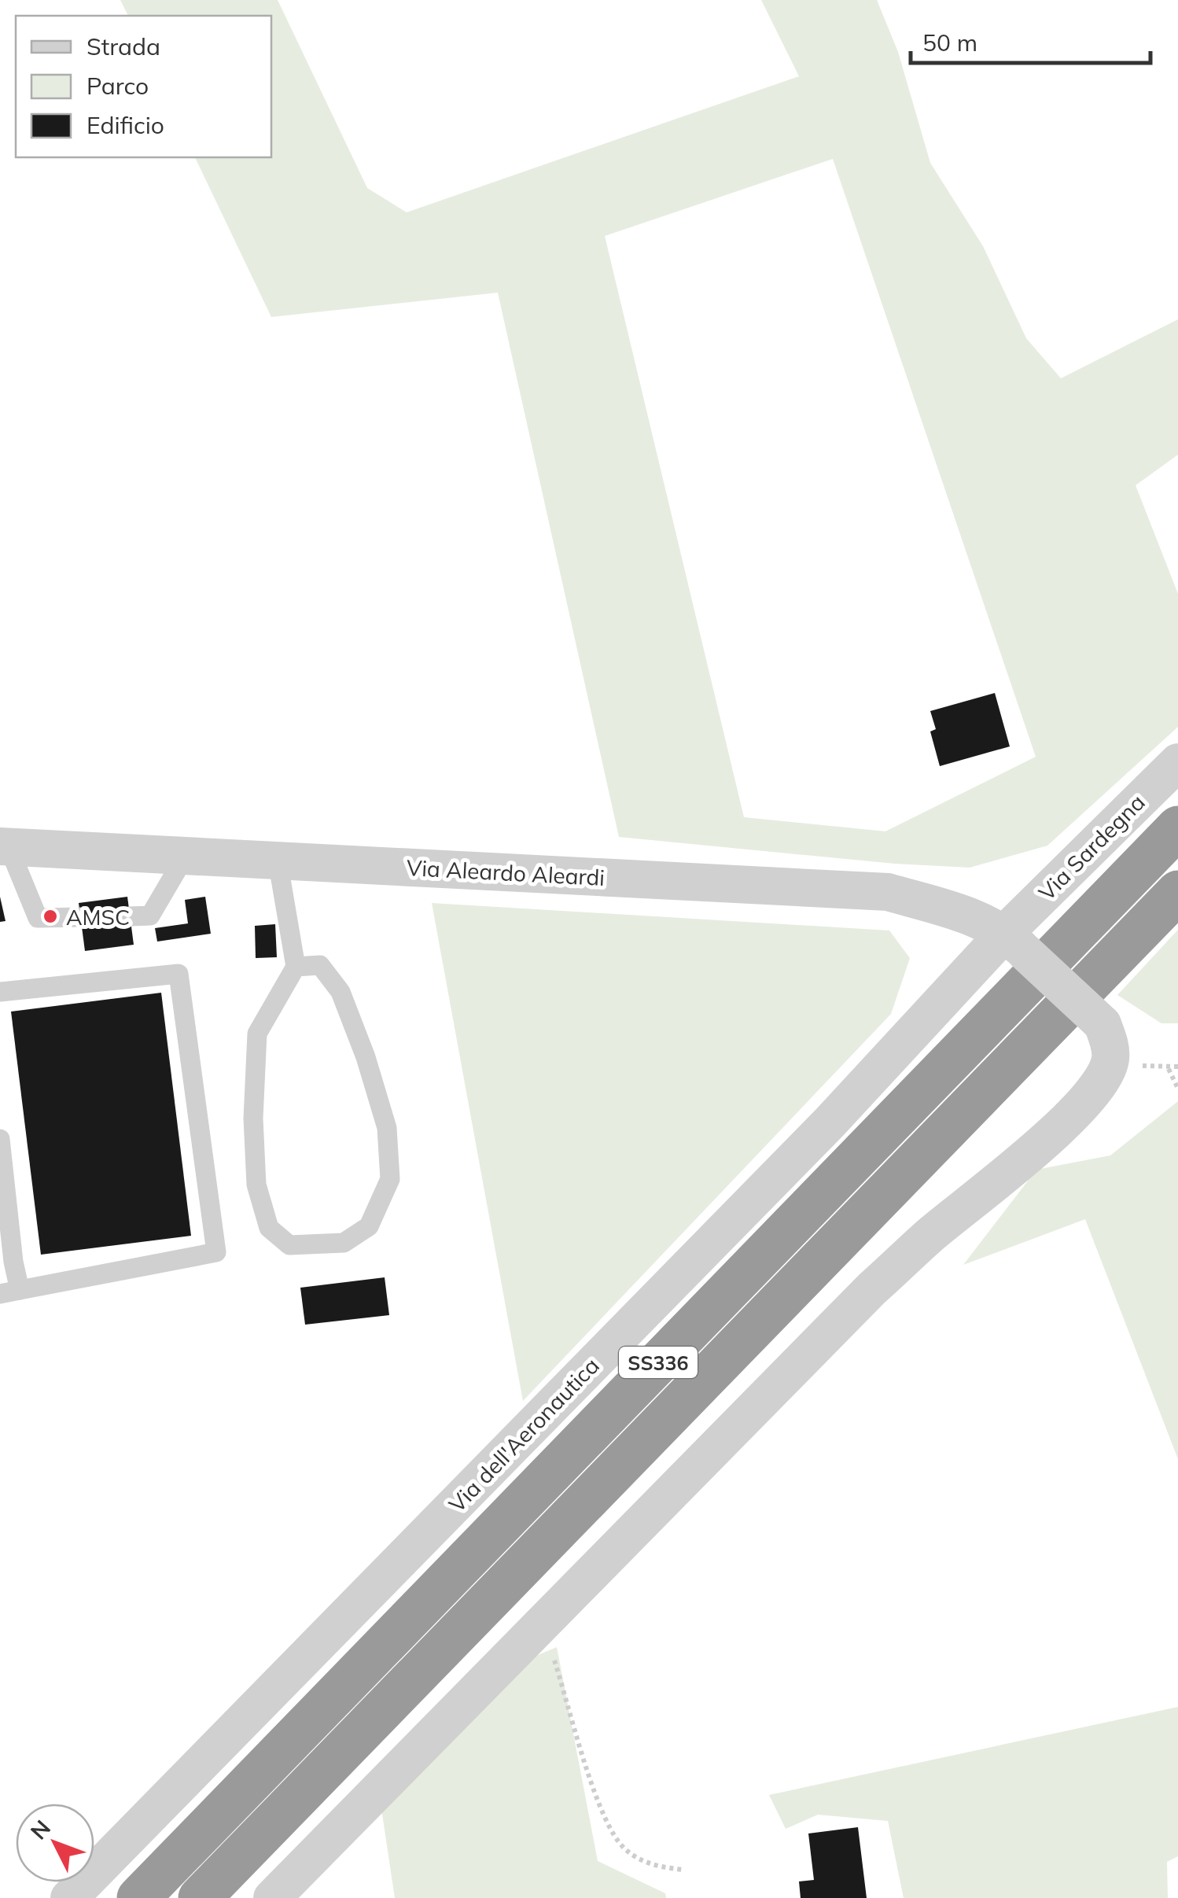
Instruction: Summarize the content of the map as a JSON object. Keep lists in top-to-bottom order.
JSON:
{
  "streets": {
    "highway": ["SS336"],
    "street": ["Via Sardegna", "Via Aleardo Aleardi", "Via dell'Aeronautica"]
  },
  "crossings": [
    ["Via Sardegna", "Via Aleardo Aleardi"],
    ["Via Sardegna", "Via dell'Aeronautica"],
    ["Via Aleardo Aleardi", "Via dell'Aeronautica"]
  ],
  "places": ["AMSC"],
  "legend": ["Strada", "Parco", "Edificio"],
  "scale_bar": "50 m",
  "north": "top left"
}
